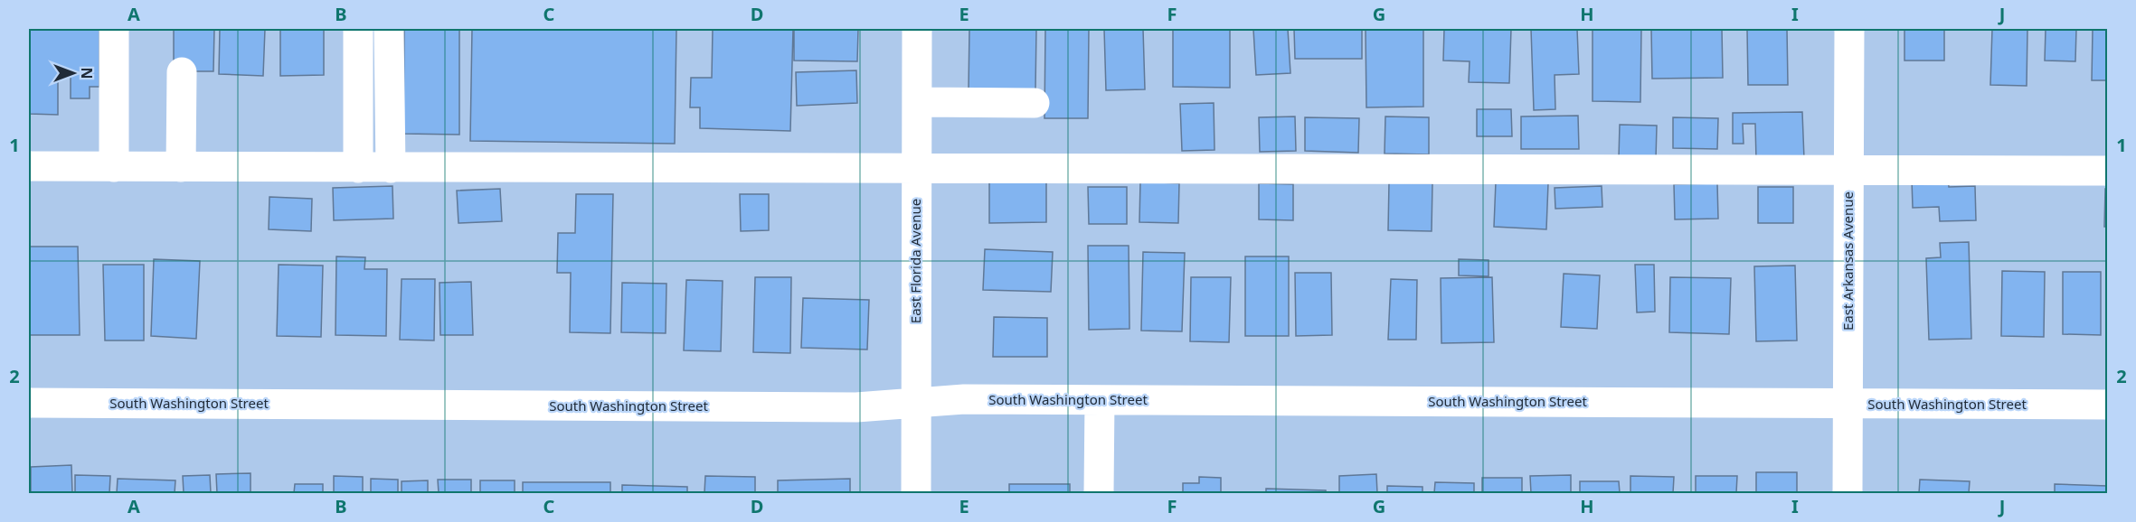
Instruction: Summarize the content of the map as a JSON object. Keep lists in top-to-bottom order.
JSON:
{
  "streets": {
    "street": ["East Florida Avenue", "East Arkansas Avenue", "South Washington Street"]
  },
  "crossings": [
    ["East Florida Avenue", "South Washington Street"],
    ["East Arkansas Avenue", "South Washington Street"]
  ],
  "north": "right",
  "grid": {
    "columns": [
      "A",
      "B",
      "C",
      "D",
      "E",
      "F",
      "G",
      "H",
      "I",
      "J"
    ],
    "rows": ["1", "2"]
  }
}
